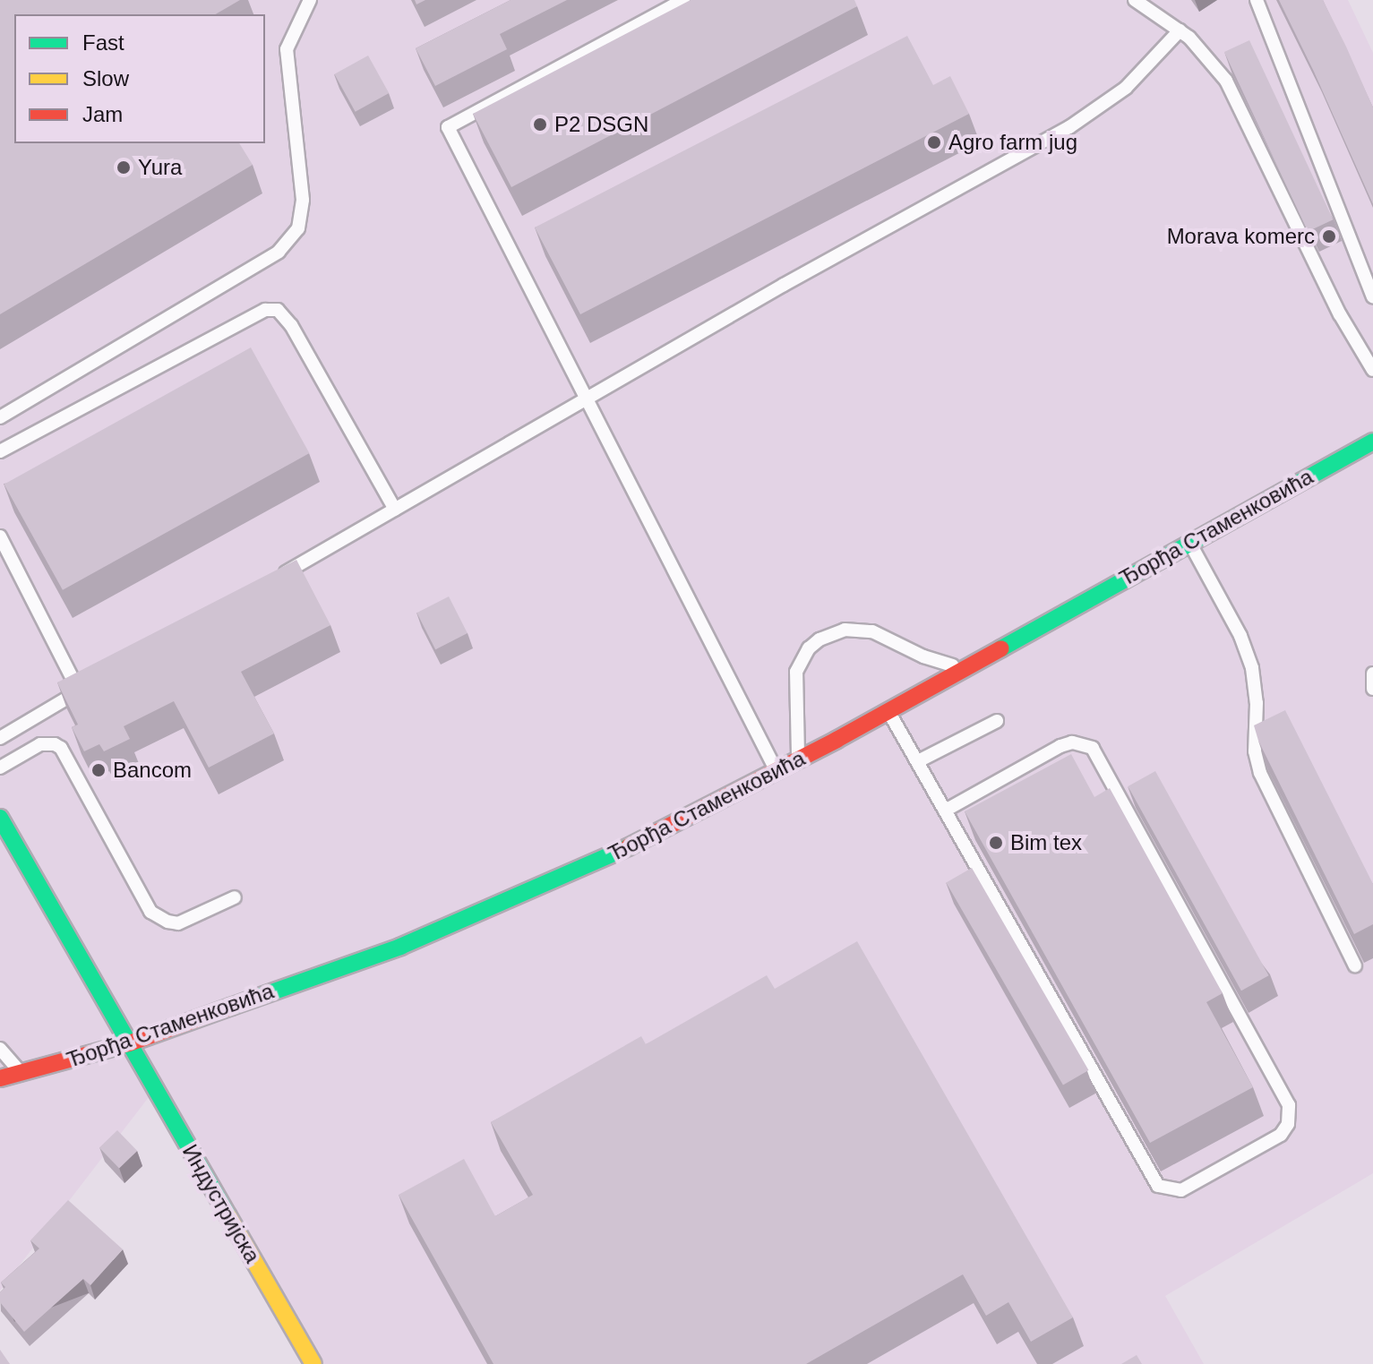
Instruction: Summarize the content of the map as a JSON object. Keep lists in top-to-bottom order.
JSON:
{
  "streets": {
    "street": ["Ђорђа Стаменковића", "Индустријска"]
  },
  "crossings": [
    ["Ђорђа Стаменковића", "Индустријска"]
  ],
  "places": [
    "P2 DSGN",
    "Agro farm jug",
    "Yura",
    "Morava komerc",
    "Bancom",
    "Bim tex"
  ],
  "legend": ["Fast", "Slow", "Jam"]
}
